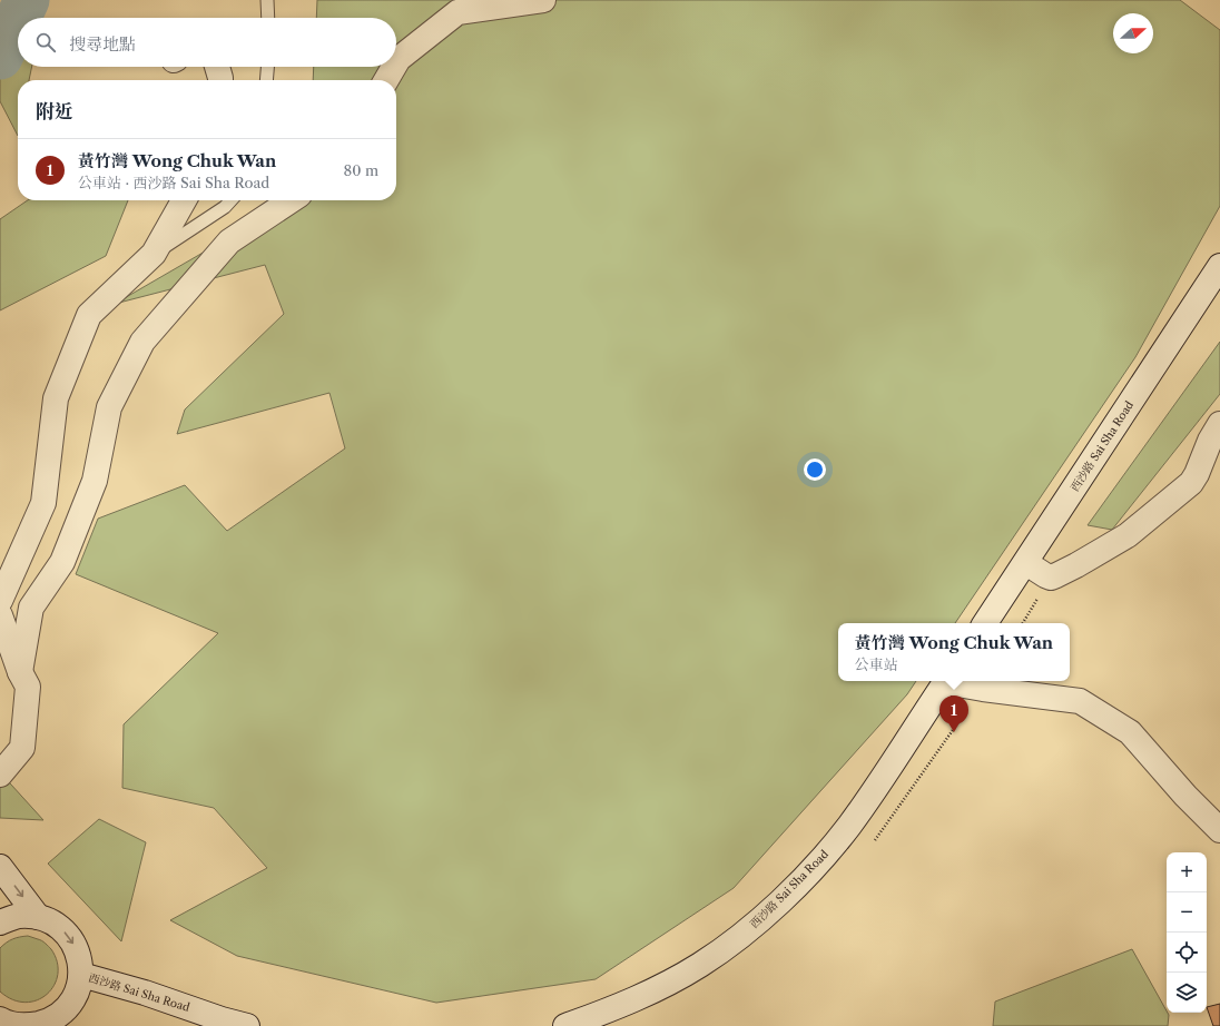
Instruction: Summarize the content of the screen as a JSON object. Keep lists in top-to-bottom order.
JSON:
{
  "streets": {
    "street": ["西沙路 Sai Sha Road"]
  },
  "north": "right",
  "page": {
    "search": "搜尋地點",
    "heading": "附近",
    "list": [
      {
        "mark": "1",
        "name": "黃竹灣 Wong Chuk Wan",
        "note": "公車站 · 西沙路 Sai Sha Road",
        "value": "80 m"
      }
    ],
    "popup": ["黃竹灣 Wong Chuk Wan", "公車站"],
    "pins": "1",
    "map_buttons": ["+", "−"]
  }
}
